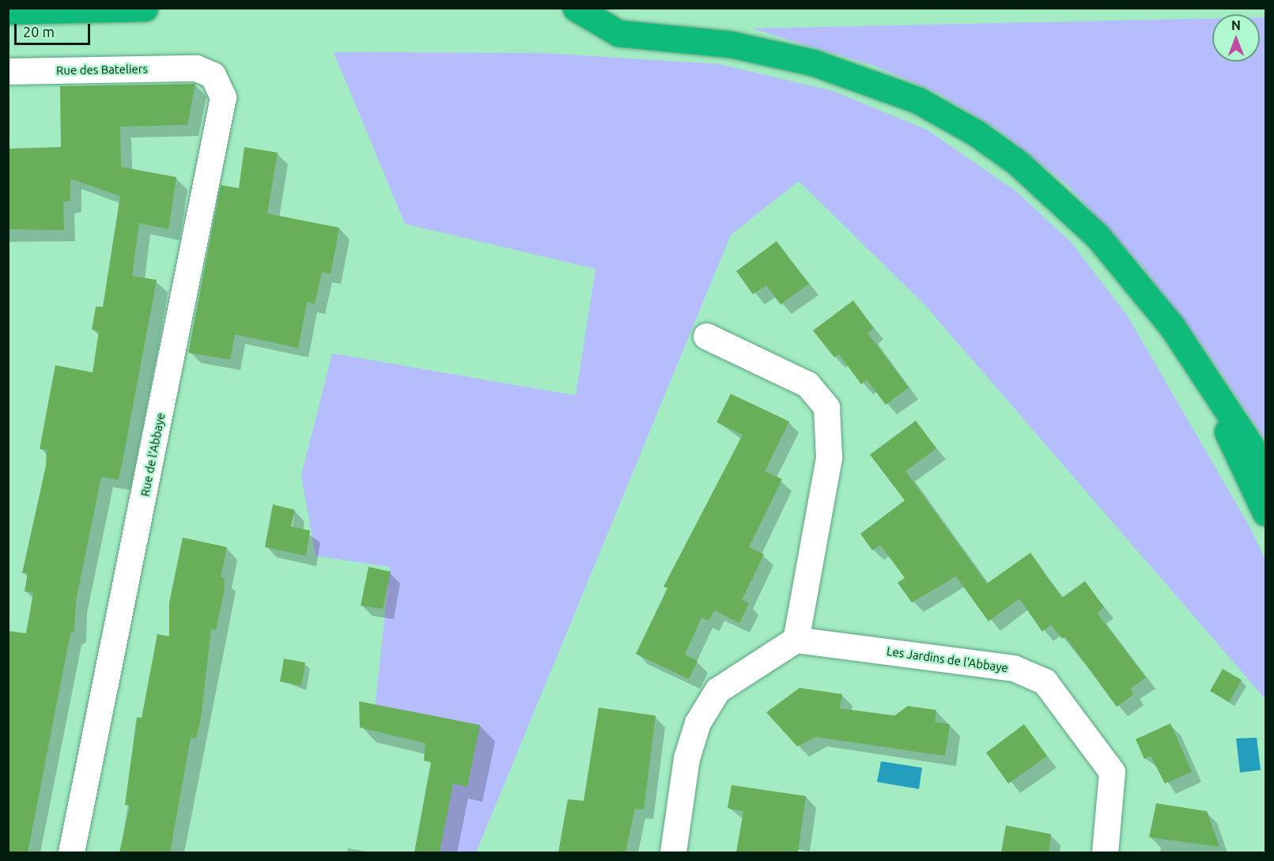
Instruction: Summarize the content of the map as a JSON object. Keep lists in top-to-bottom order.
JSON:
{
  "streets": {
    "street": ["Rue des Bateliers", "Rue de l'Abbaye", "Les Jardins de l'Abbaye"]
  },
  "crossings": [
    ["Rue des Bateliers", "Rue de l'Abbaye"]
  ],
  "scale_bar": "20 m",
  "north": "top"
}
